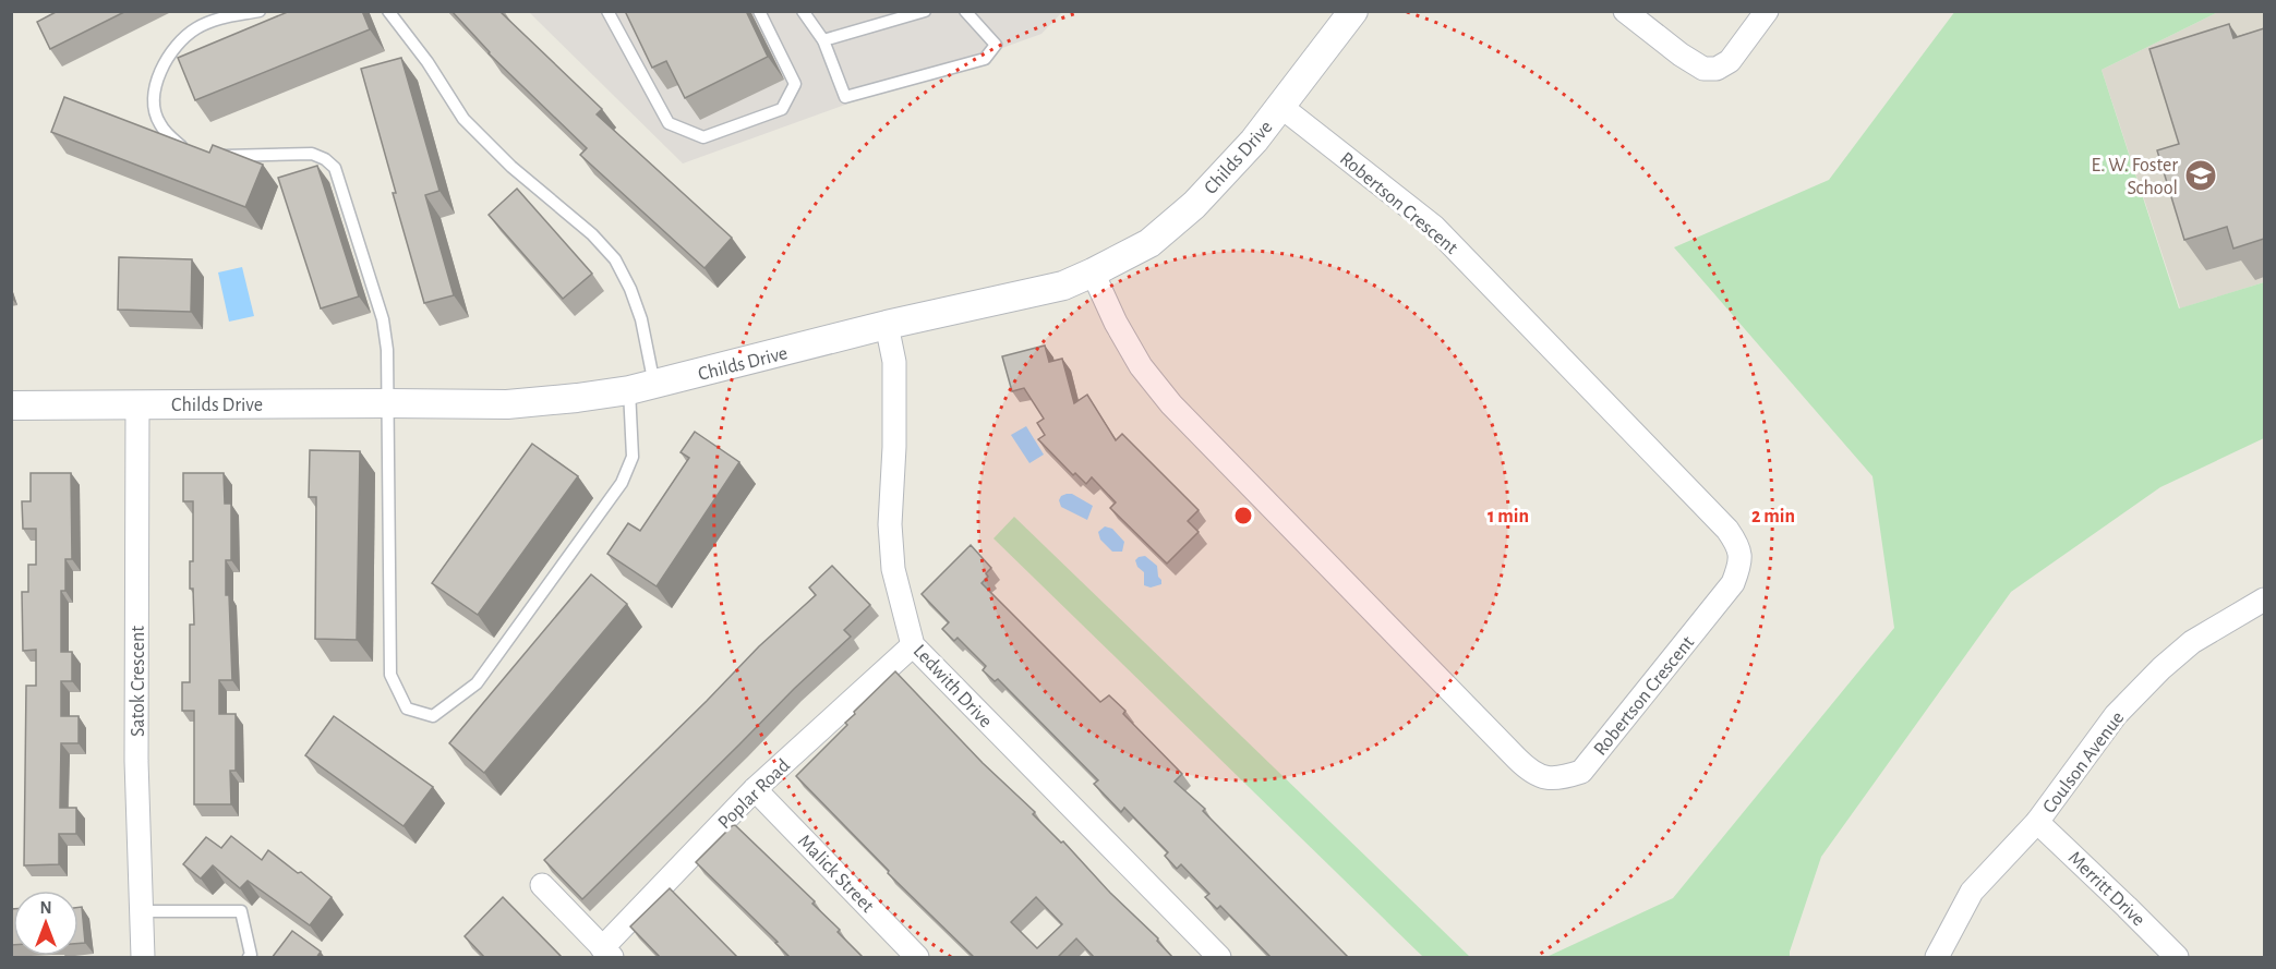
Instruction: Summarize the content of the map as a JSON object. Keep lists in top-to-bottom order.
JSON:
{
  "streets": {
    "street": [
      "Childs Drive",
      "Robertson Crescent",
      "Satok Crescent",
      "Ledwith Drive",
      "Coulson Avenue",
      "Poplar Road",
      "Malick Street",
      "Merritt Drive"
    ]
  },
  "crossings": [
    ["Childs Drive", "Robertson Crescent"],
    ["Childs Drive", "Satok Crescent"],
    ["Childs Drive", "Ledwith Drive"],
    ["Ledwith Drive", "Poplar Road"],
    ["Coulson Avenue", "Merritt Drive"],
    ["Poplar Road", "Malick Street"]
  ],
  "places": {
    "school or university": ["E. W. Foster School"]
  },
  "north": "top",
  "rings": ["1 min", "2 min"]
}
